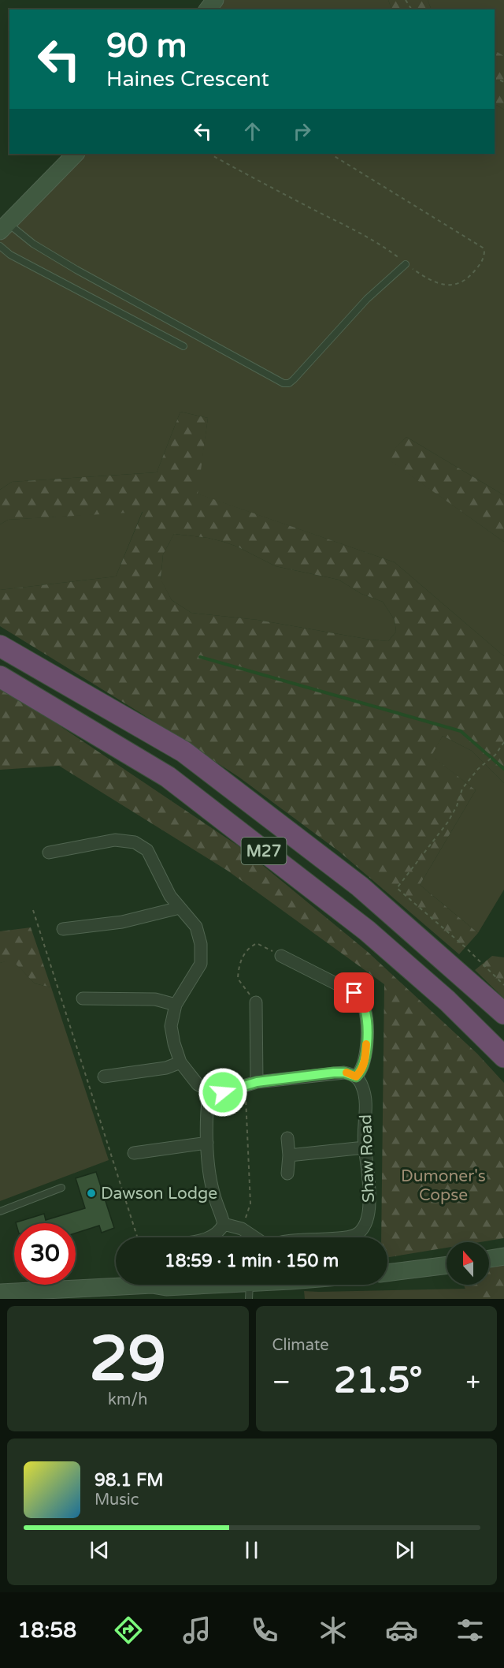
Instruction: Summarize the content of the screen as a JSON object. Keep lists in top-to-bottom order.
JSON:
{
  "streets": {
    "highway": ["M27"],
    "street": ["Shaw Road"]
  },
  "parks": ["Dumoner's Copse"],
  "places": ["Dawson Lodge"],
  "north": "top",
  "page": {
    "turn": ["90 m", "Haines Crescent"],
    "limit": "30",
    "trip": "18:59 · 1 min · 150 m",
    "tile": [
      ["29", "km/h"],
      "Climate"
    ],
    "heat": ["−", "21.5°", "+"],
    "song": ["98.1 FM", "Music"],
    "tabs": "18:58"
  }
}
